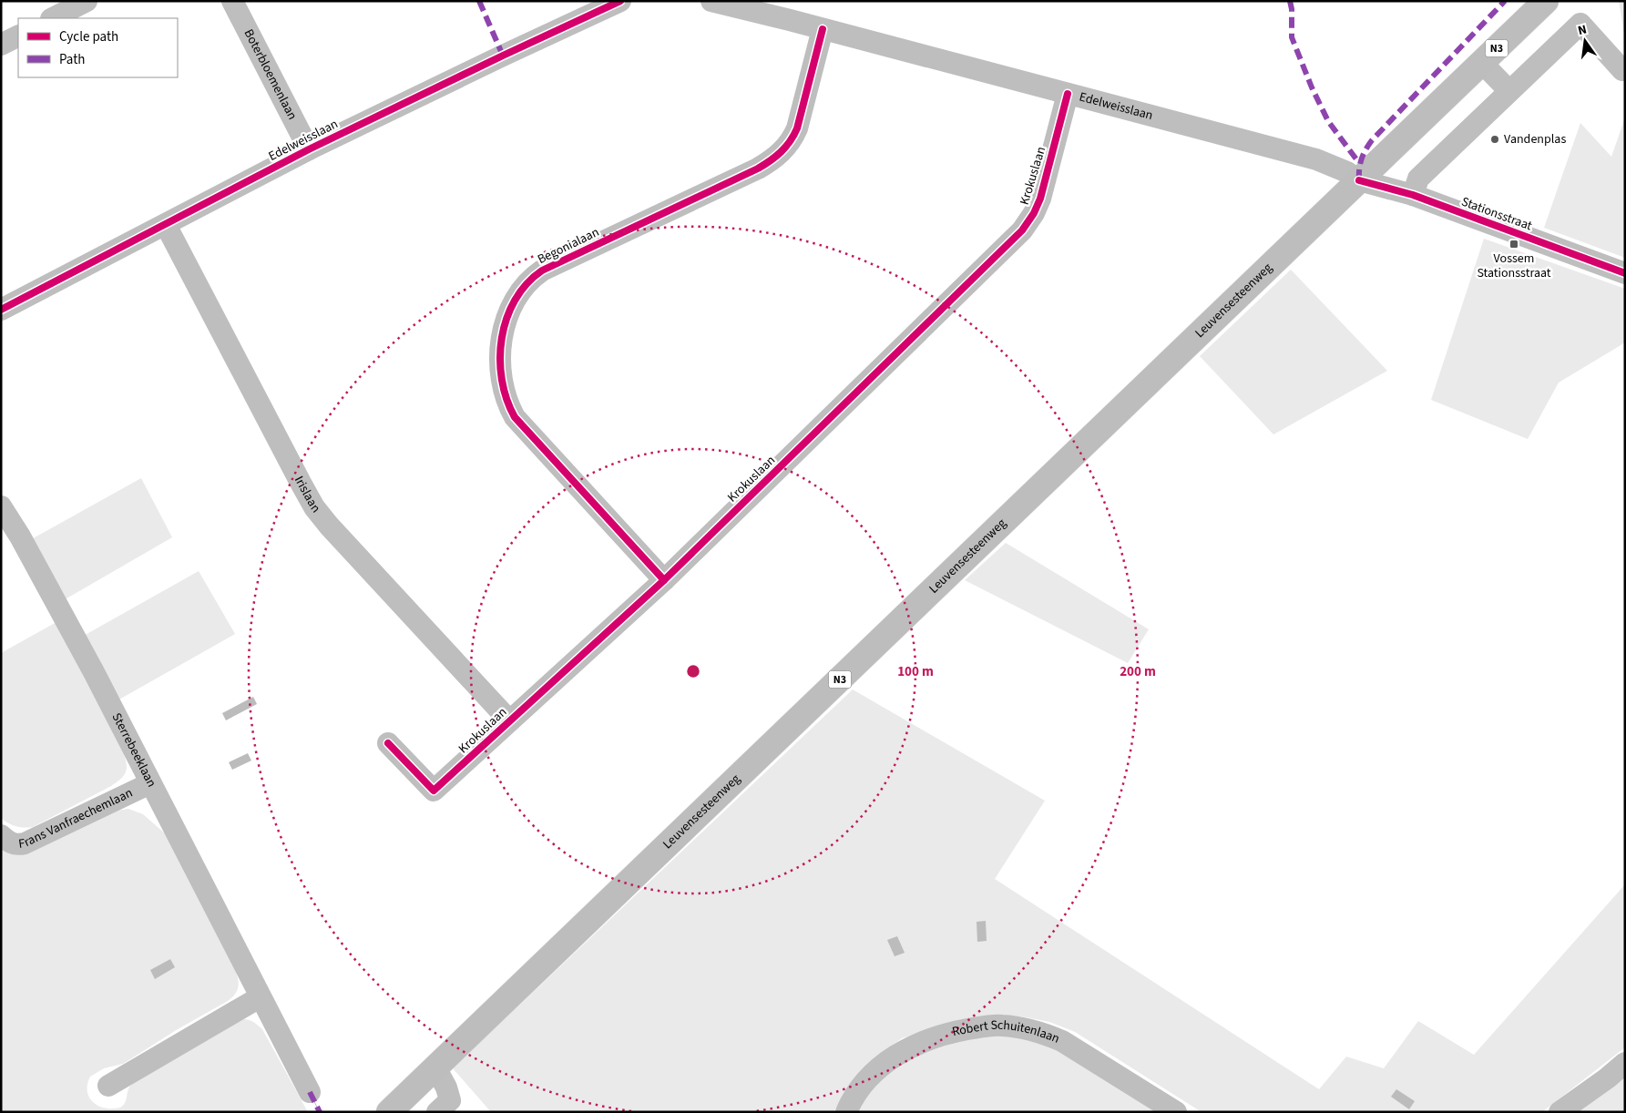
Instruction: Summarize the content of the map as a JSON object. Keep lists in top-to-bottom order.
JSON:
{
  "streets": {
    "main road": ["N3", "Leuvensesteenweg"],
    "street": [
      "Boterbloemenlaan",
      "Edelweisslaan",
      "Krokuslaan",
      "Stationsstraat",
      "Begonialaan",
      "Irislaan",
      "Sterrebeeklaan",
      "Frans Vanfraechemlaan",
      "Robert Schuitenlaan"
    ]
  },
  "crossings": [
    ["Boterbloemenlaan", "Edelweisslaan"],
    ["Edelweisslaan", "Krokuslaan"],
    ["Edelweisslaan", "Stationsstraat"],
    ["Edelweisslaan", "Begonialaan"],
    ["Edelweisslaan", "Leuvensesteenweg"],
    ["Edelweisslaan", "Irislaan"],
    ["Krokuslaan", "Begonialaan"],
    ["Krokuslaan", "Irislaan"],
    ["Stationsstraat", "Leuvensesteenweg"],
    ["Sterrebeeklaan", "Frans Vanfraechemlaan"]
  ],
  "places": {
    "other": ["Vandenplas"],
    "transit": ["Vossem Stationsstraat"]
  },
  "legend": ["Cycle path", "Path"],
  "north": "top",
  "rings": ["100 m", "200 m"]
}
